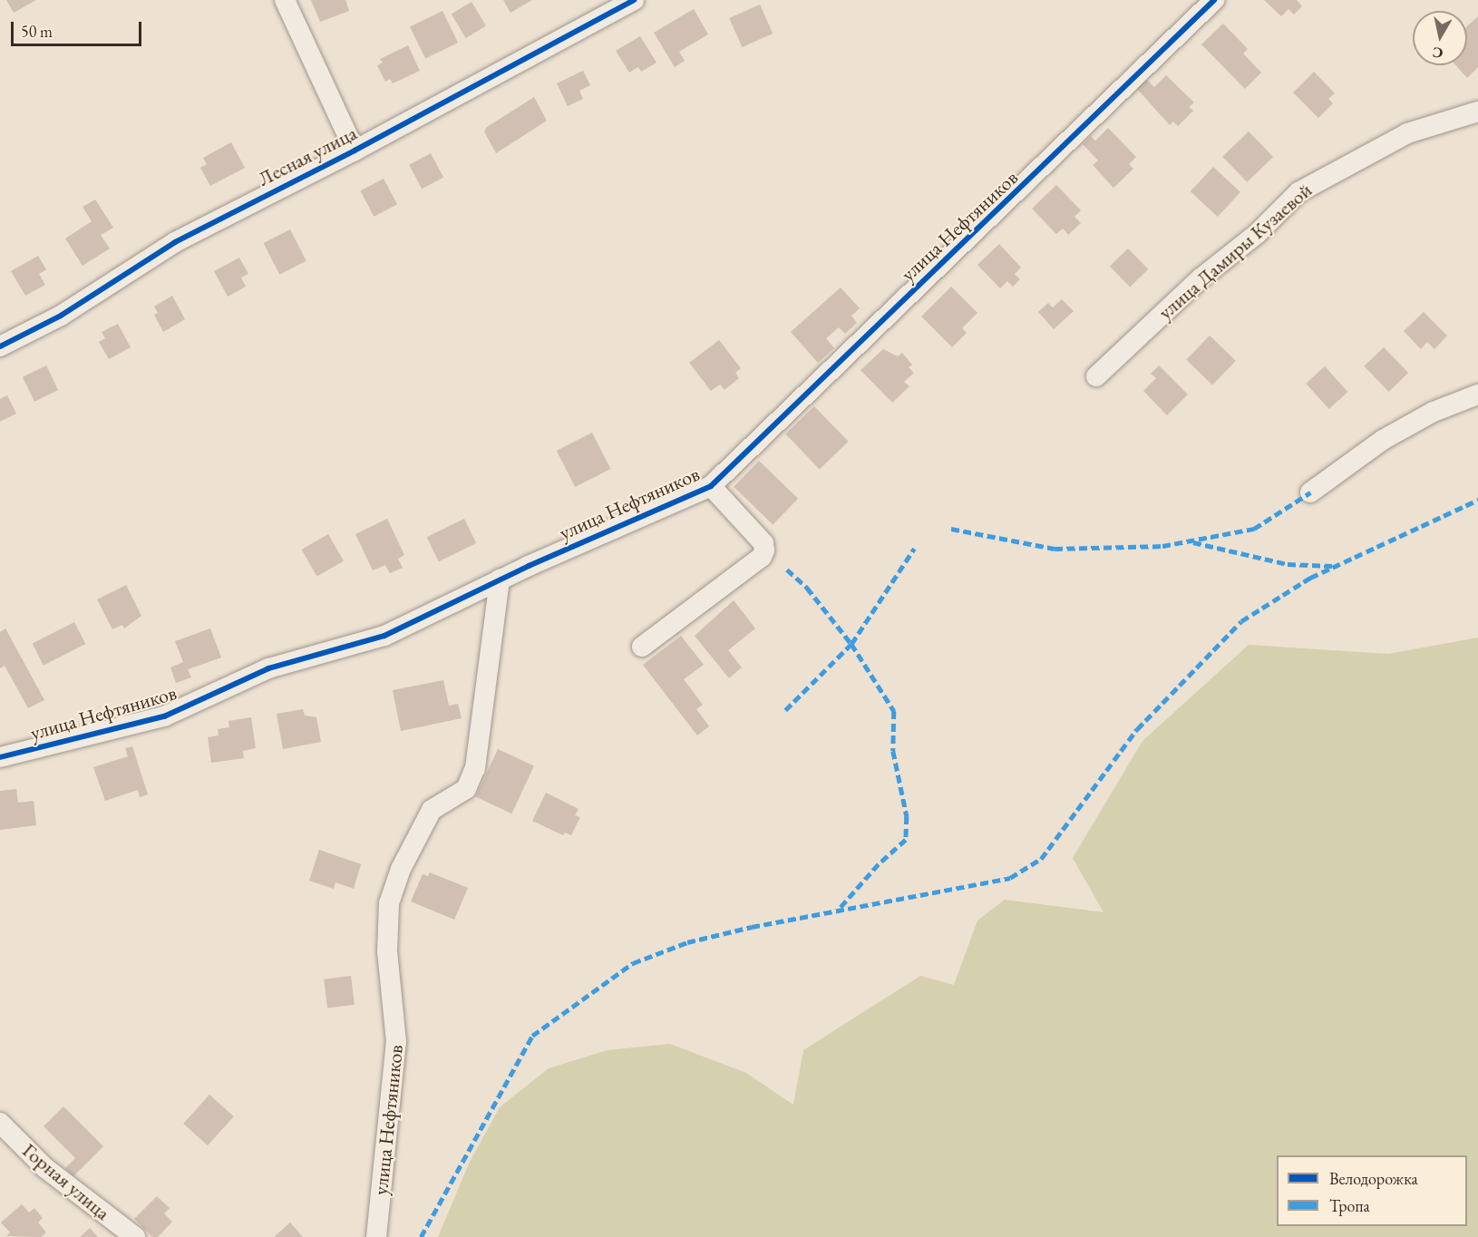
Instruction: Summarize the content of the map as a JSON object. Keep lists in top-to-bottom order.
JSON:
{
  "streets": {
    "street": [
      "Лесная улица",
      "улица Нефтяников",
      "улица Дамиры Кузаевой",
      "Горная улица"
    ]
  },
  "legend": ["Велодорожка", "Тропа"],
  "scale_bar": "50 m",
  "north": "bottom"
}
